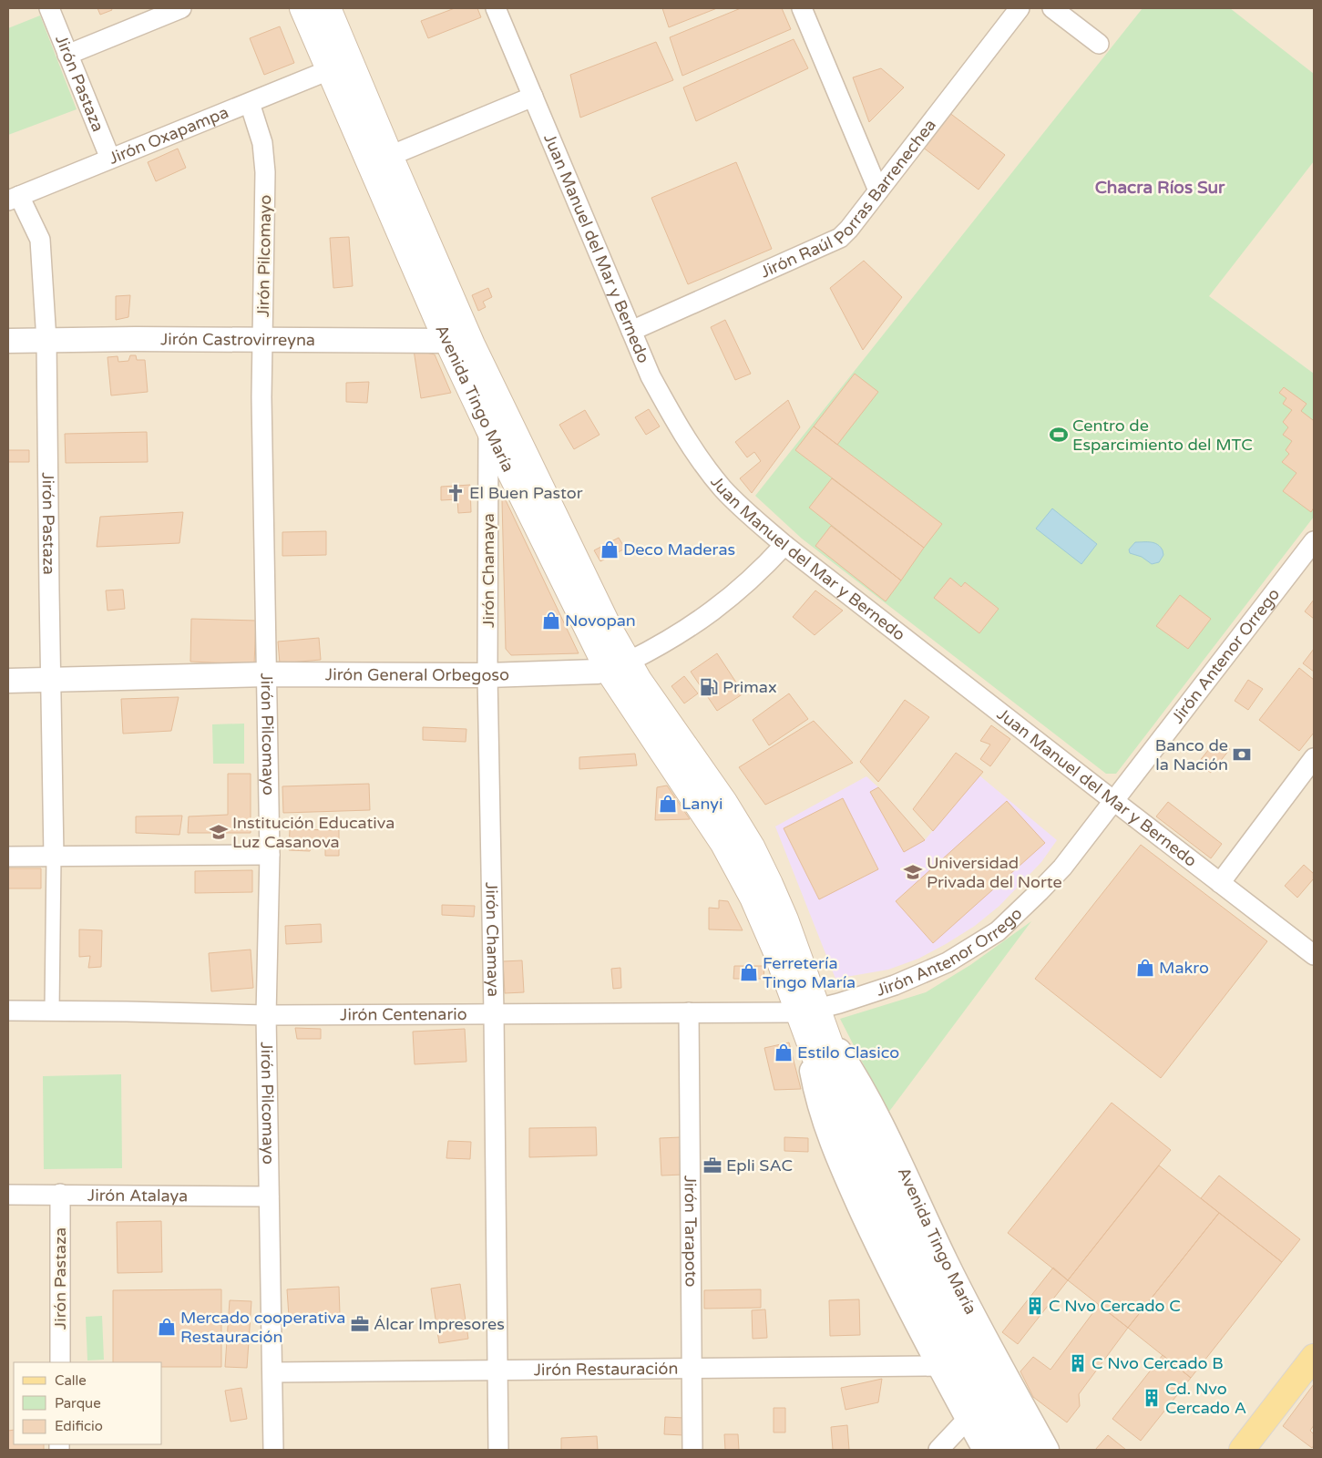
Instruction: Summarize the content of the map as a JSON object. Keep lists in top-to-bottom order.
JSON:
{
  "streets": {
    "main road": ["Avenida Tingo María"],
    "street": [
      "Jirón Pastaza",
      "Jirón Oxapampa",
      "Jirón Raúl Porras Barrenechea",
      "Juan Manuel del Mar y Bernedo",
      "Jirón Pilcomayo",
      "Jirón Castrovirreyna",
      "Jirón Chamaya",
      "Jirón Antenor Orrego",
      "Jirón General Orbegoso",
      "Jirón Centenario",
      "Jirón Atalaya",
      "Jirón Tarapoto",
      "Jirón Restauración"
    ]
  },
  "crossings": [
    ["Jirón Pastaza", "Jirón Oxapampa"],
    ["Jirón Pastaza", "Jirón Castrovirreyna"],
    ["Jirón Pastaza", "Jirón General Orbegoso"],
    ["Jirón Pastaza", "Jirón Atalaya"],
    ["Jirón Oxapampa", "Jirón Pilcomayo"],
    ["Jirón Oxapampa", "Avenida Tingo María"],
    ["Jirón Raúl Porras Barrenechea", "Juan Manuel del Mar y Bernedo"],
    ["Juan Manuel del Mar y Bernedo", "Jirón Antenor Orrego"],
    ["Juan Manuel del Mar y Bernedo", "Jirón General Orbegoso"],
    ["Jirón Pilcomayo", "Jirón Castrovirreyna"],
    ["Jirón Pilcomayo", "Jirón General Orbegoso"],
    ["Jirón Pilcomayo", "Jirón Centenario"],
    ["Jirón Pilcomayo", "Jirón Atalaya"],
    ["Jirón Pilcomayo", "Jirón Restauración"],
    ["Jirón Castrovirreyna", "Avenida Tingo María"],
    ["Avenida Tingo María", "Jirón Chamaya"],
    ["Avenida Tingo María", "Jirón Antenor Orrego"],
    ["Avenida Tingo María", "Jirón General Orbegoso"],
    ["Avenida Tingo María", "Jirón Centenario"],
    ["Avenida Tingo María", "Jirón Restauración"],
    ["Jirón Chamaya", "Jirón General Orbegoso"],
    ["Jirón Chamaya", "Jirón Centenario"],
    ["Jirón Chamaya", "Jirón Restauración"],
    ["Jirón Antenor Orrego", "Jirón Centenario"],
    ["Jirón Centenario", "Jirón Tarapoto"],
    ["Jirón Tarapoto", "Jirón Restauración"]
  ],
  "districts": ["Chacra Ríos Sur"],
  "places": {
    "sports": ["Centro de Esparcimiento del MTC"],
    "church": ["El Buen Pastor"],
    "shop": [
      "Deco Maderas",
      "Novopan",
      "Lanyi",
      "Makro",
      "Ferretería Tingo María",
      "Estilo Clasico",
      "Mercado cooperativa Restauración"
    ],
    "fuel station": ["Primax"],
    "bank": ["Banco de la Nación"],
    "school or university": ["Institución Educativa Luz Casanova", "Universidad Privada del Norte"],
    "office": ["Epli SAC", "Álcar Impresores"],
    "building": ["C Nvo Cercado C", "C Nvo Cercado B", "Cd. Nvo Cercado A"]
  },
  "legend": ["Calle", "Parque", "Edificio"]
}
